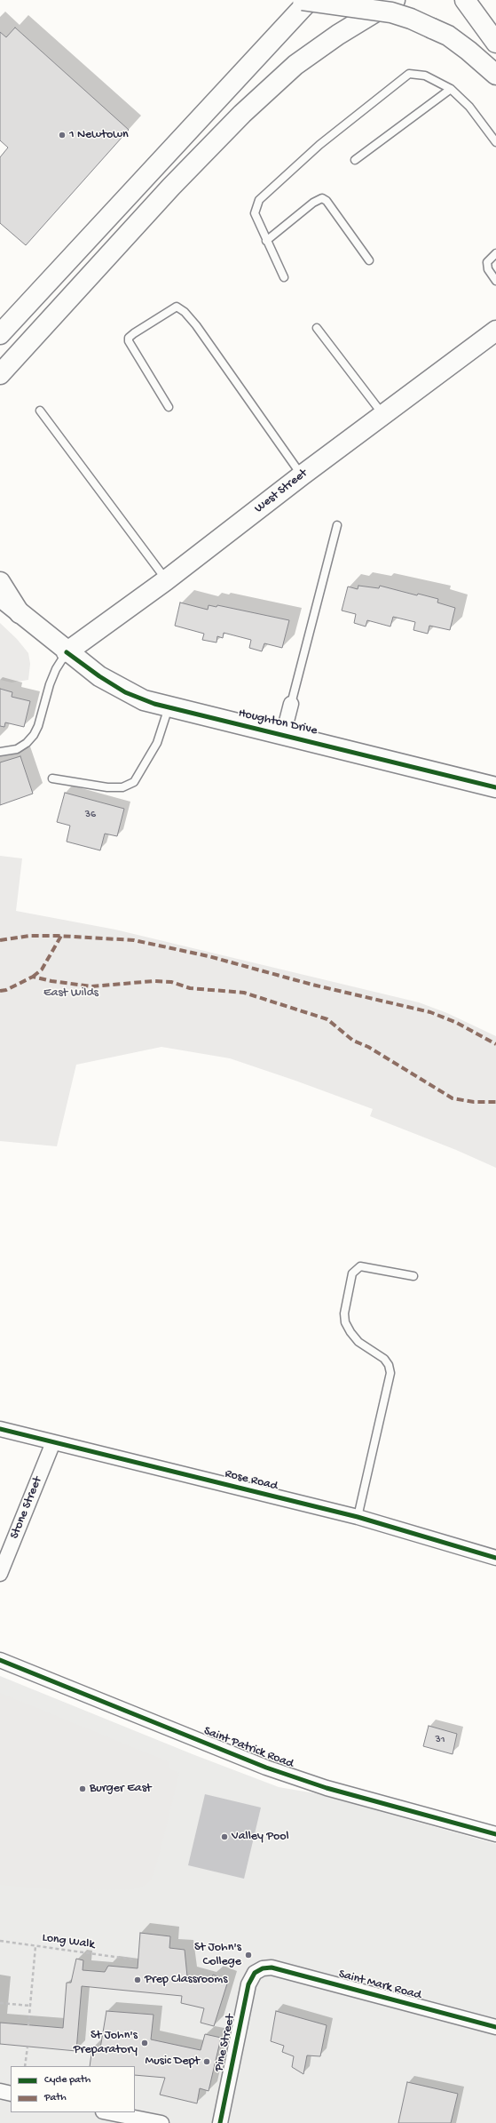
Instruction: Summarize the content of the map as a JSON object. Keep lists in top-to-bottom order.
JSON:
{
  "streets": {
    "main road": ["West Street", "Houghton Drive"],
    "street": [
      "Rose Road",
      "Stone Street",
      "Saint Patrick Road",
      "Saint Mark Road",
      "Pine Street"
    ],
    "path": ["Long Walk"]
  },
  "crossings": [
    ["West Street", "Houghton Drive"],
    ["Rose Road", "Stone Street"],
    ["Saint Mark Road", "Pine Street"]
  ],
  "parks": ["East Wilds"],
  "places": [
    "1 Newtown",
    "Burger East",
    "Valley Pool",
    "St John's College",
    "Prep Classrooms",
    "St John's Preparatory",
    "Music Dept"
  ],
  "house_numbers": ["36", "31"],
  "legend": ["Cycle path", "Path"]
}
